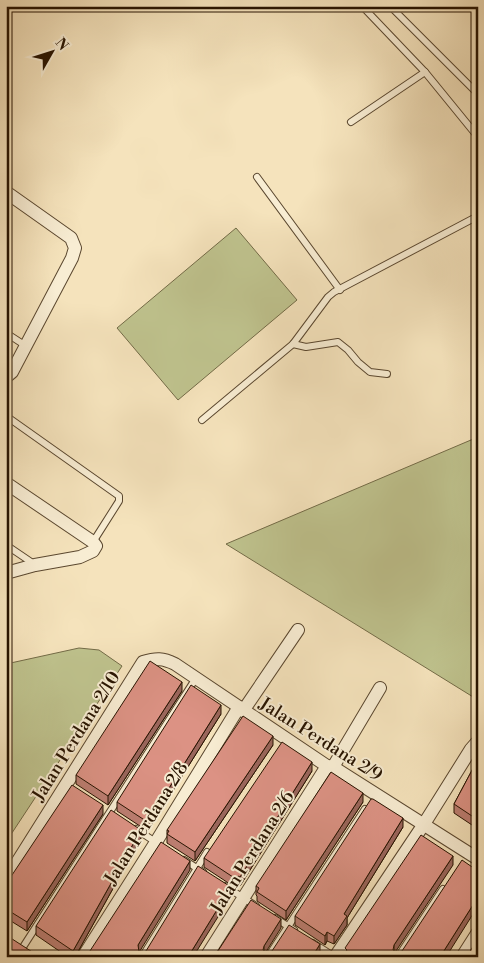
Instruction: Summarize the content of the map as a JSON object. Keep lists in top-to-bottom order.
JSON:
{
  "streets": {
    "street": [
      "Jalan Perdana 2/10",
      "Jalan Perdana 2/9",
      "Jalan Perdana 2/8",
      "Jalan Perdana 2/6"
    ]
  },
  "crossings": [
    ["Jalan Perdana 2/10", "Jalan Perdana 2/9"],
    ["Jalan Perdana 2/9", "Jalan Perdana 2/8"],
    ["Jalan Perdana 2/9", "Jalan Perdana 2/6"]
  ],
  "north": "top right"
}
